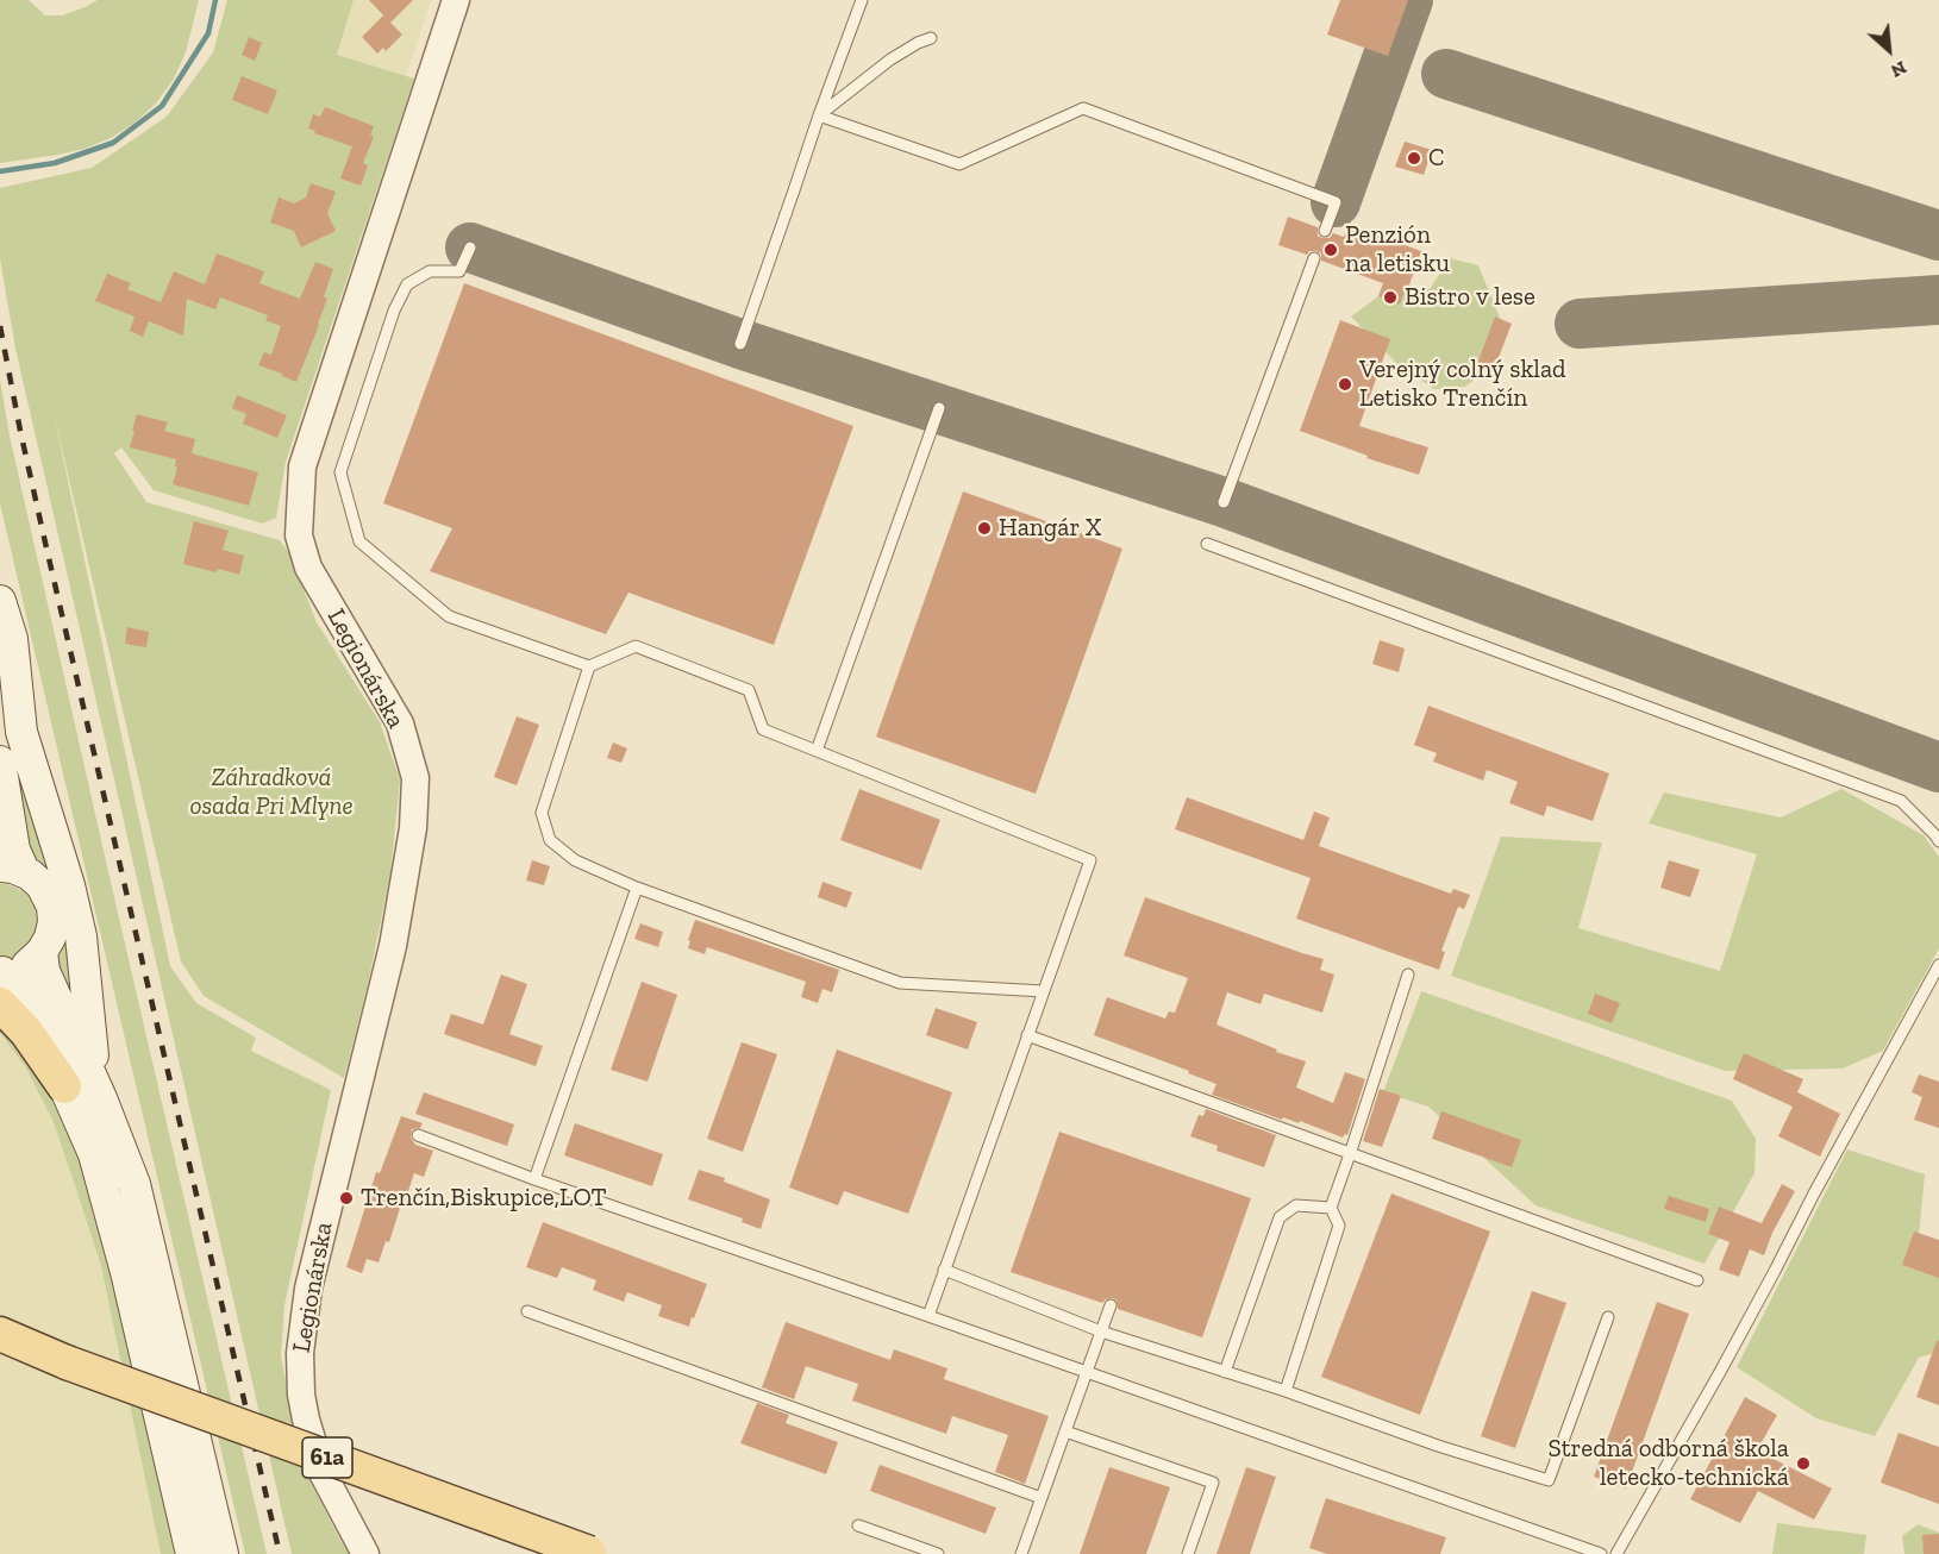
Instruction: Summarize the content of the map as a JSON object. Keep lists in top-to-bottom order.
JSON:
{
  "streets": {
    "main road": ["61a"],
    "street": ["Legionárska"]
  },
  "parks": ["Záhradková osada Pri Mlyne"],
  "places": [
    "C",
    "Penzión na letisku",
    "Bistro v lese",
    "Verejný colný sklad Letisko Trenčín",
    "Hangár X",
    "Trenčín,Biskupice,LOT",
    "Stredná odborná škola letecko-technická"
  ],
  "north": "bottom right"
}
